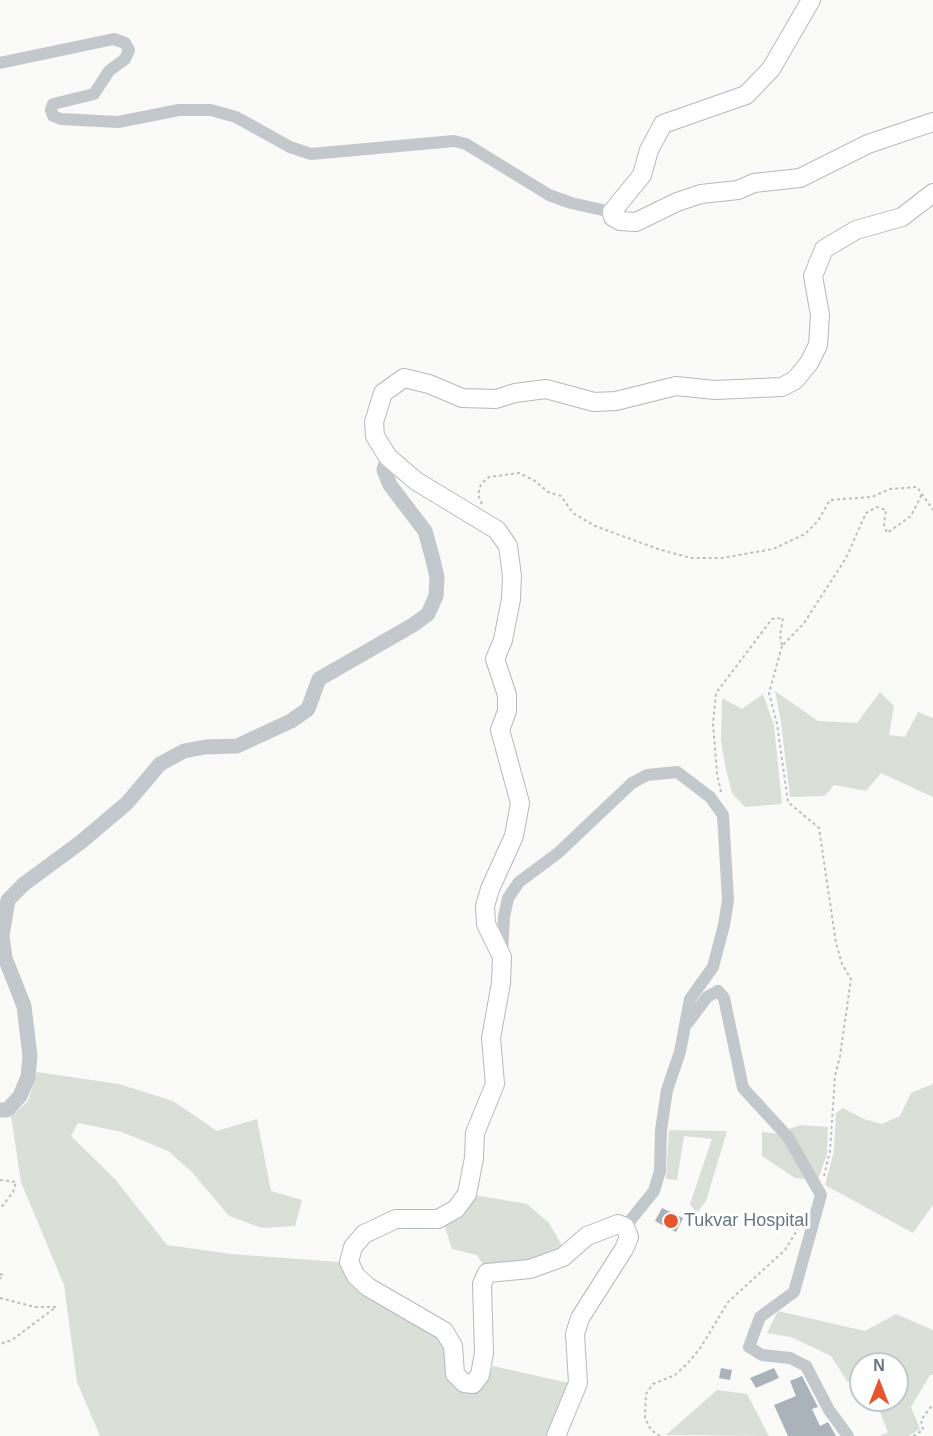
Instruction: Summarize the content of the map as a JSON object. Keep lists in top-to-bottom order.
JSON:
{
  "places": ["Tukvar Hospital"],
  "north": "top"
}
